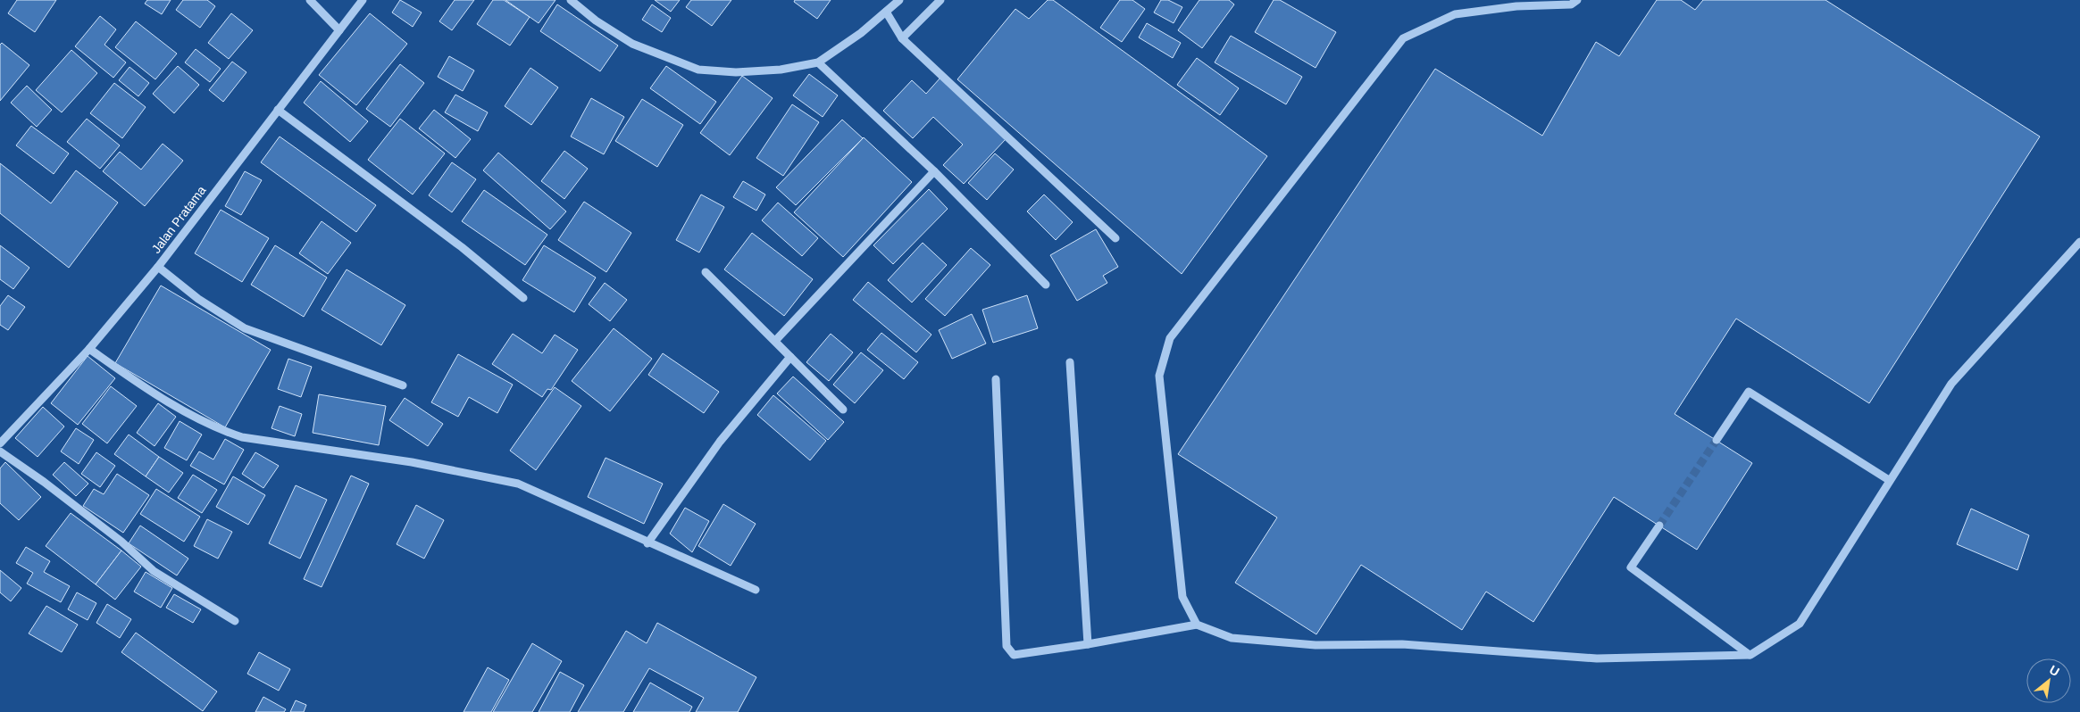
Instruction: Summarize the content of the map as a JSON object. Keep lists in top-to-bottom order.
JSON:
{
  "streets": {
    "street": ["Jalan Pratama"]
  },
  "north": "top right"
}
